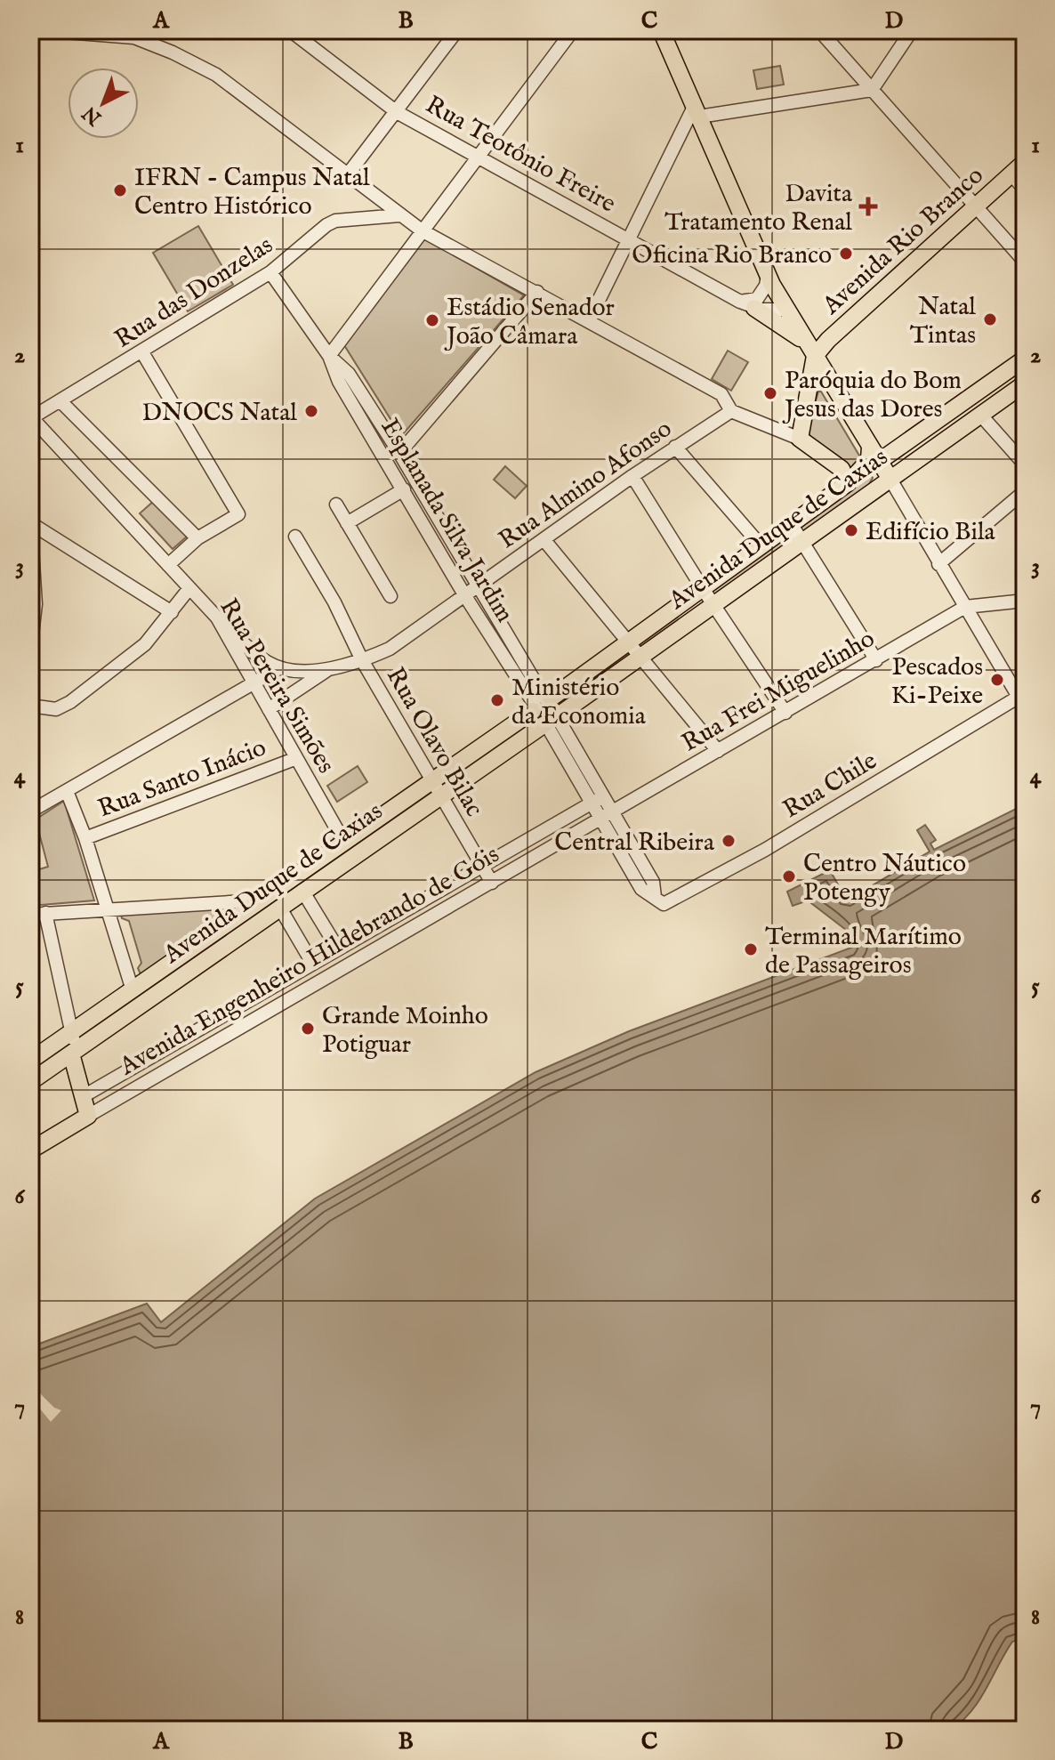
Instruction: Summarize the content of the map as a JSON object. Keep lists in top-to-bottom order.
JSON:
{
  "streets": {
    "main road": ["Avenida Rio Branco", "Avenida Duque de Caxias", "Avenida Engenheiro Hildebrando de Góis"],
    "street": [
      "Rua Teotônio Freire",
      "Rua das Donzelas",
      "Rua Almino Afonso",
      "Esplanada Silva Jardim",
      "Rua Pereira Simões",
      "Rua Frei Miguelinho",
      "Rua Olavo Bilac",
      "Rua Santo Inácio",
      "Rua Chile"
    ]
  },
  "crossings": [
    ["Rua das Donzelas", "Esplanada Silva Jardim"],
    ["Rua das Donzelas", "Rua Pereira Simões"],
    ["Rua Almino Afonso", "Esplanada Silva Jardim"],
    ["Rua Almino Afonso", "Rua Olavo Bilac"],
    ["Esplanada Silva Jardim", "Avenida Duque de Caxias"],
    ["Avenida Duque de Caxias", "Rua Pereira Simões"],
    ["Avenida Duque de Caxias", "Rua Olavo Bilac"],
    ["Rua Pereira Simões", "Rua Santo Inácio"],
    ["Rua Frei Miguelinho", "Avenida Engenheiro Hildebrando de Góis"],
    ["Rua Olavo Bilac", "Avenida Engenheiro Hildebrando de Góis"]
  ],
  "places": {
    "other": [
      "IFRN - Campus Natal Centro Histórico",
      "Oficina Rio Branco",
      "Natal Tintas",
      "Estádio Senador João Câmara",
      "Paróquia do Bom Jesus das Dores",
      "DNOCS Natal",
      "Edifício Bila",
      "Pescados Ki-Peixe",
      "Ministério da Economia",
      "Central Ribeira",
      "Centro Náutico Potengy",
      "Terminal Marítimo de Passageiros",
      "Grande Moinho Potiguar"
    ],
    "health": ["Davita Tratamento Renal"]
  },
  "north": "bottom left",
  "grid": {
    "columns": [
      "A",
      "B",
      "C",
      "D"
    ],
    "rows": [
      "1",
      "2",
      "3",
      "4",
      "5",
      "6",
      "7",
      "8"
    ]
  }
}
